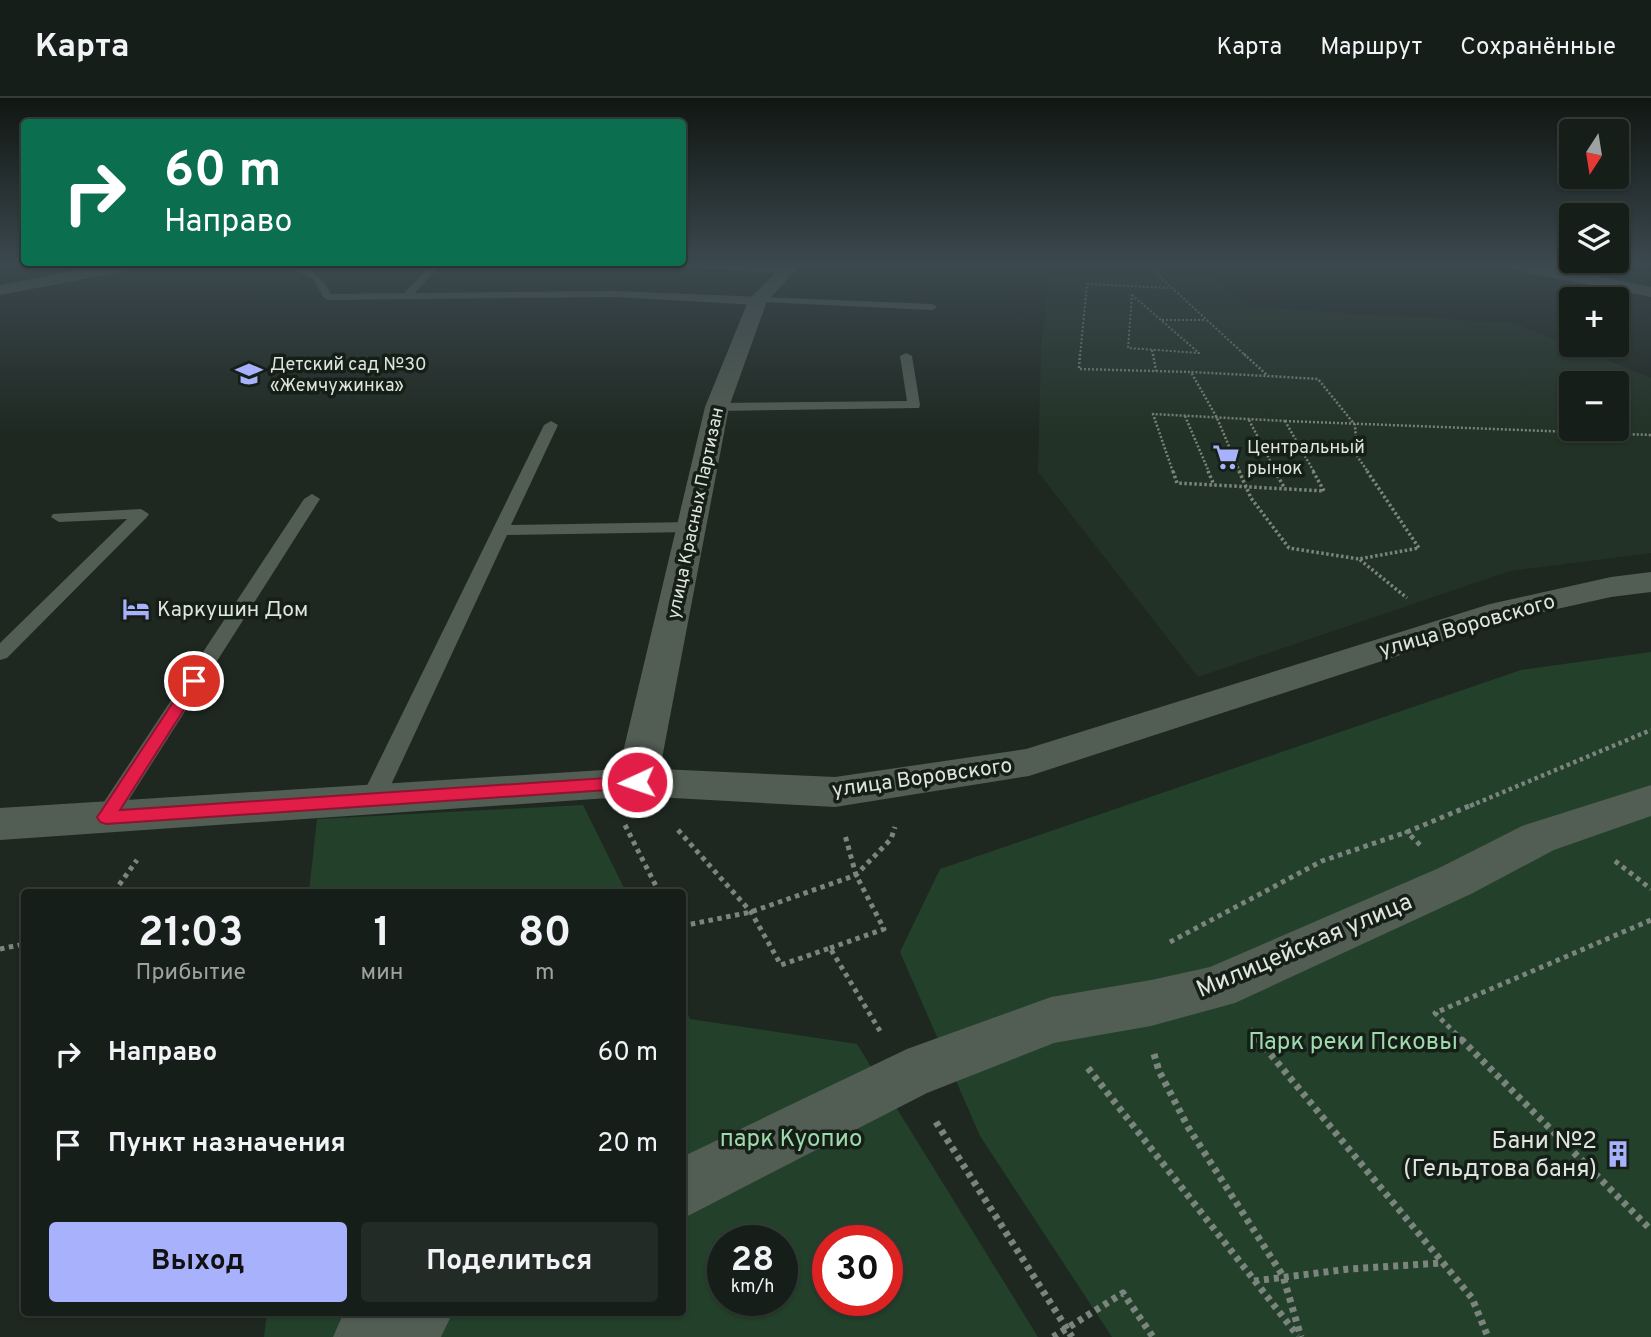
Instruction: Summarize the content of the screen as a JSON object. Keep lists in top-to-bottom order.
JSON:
{
  "streets": {
    "street": ["улица Красных Партизан", "улица Воровского", "Милицейская улица"]
  },
  "crossings": [
    ["улица Красных Партизан", "улица Воровского"]
  ],
  "parks": ["Парк реки Псковы", "парк Куопио"],
  "places": {
    "school or university": ["Детский сад №30 «Жемчужинка»"],
    "supermarket": ["Центральный рынок"],
    "hotel": ["Каркушин Дом"],
    "building": ["Бани №2 (Гельдтова баня)"]
  },
  "north": "bottom",
  "page": {
    "header": "Карта",
    "nav": ["Карта", "Маршрут", "Сохранённые"],
    "map_buttons": ["+", "−"],
    "turn": ["60 m", "Направо"],
    "eta": [
      "21:03",
      "Прибытие",
      "1",
      "мин",
      "80",
      "m"
    ],
    "list": [
      {
        "name": "Направо",
        "value": "60 m"
      },
      {
        "name": "Пункт назначения",
        "value": "20 m"
      }
    ],
    "buttons": ["Выход", "Поделиться"],
    "speed": "28 km/h",
    "limit": "30"
  }
}
